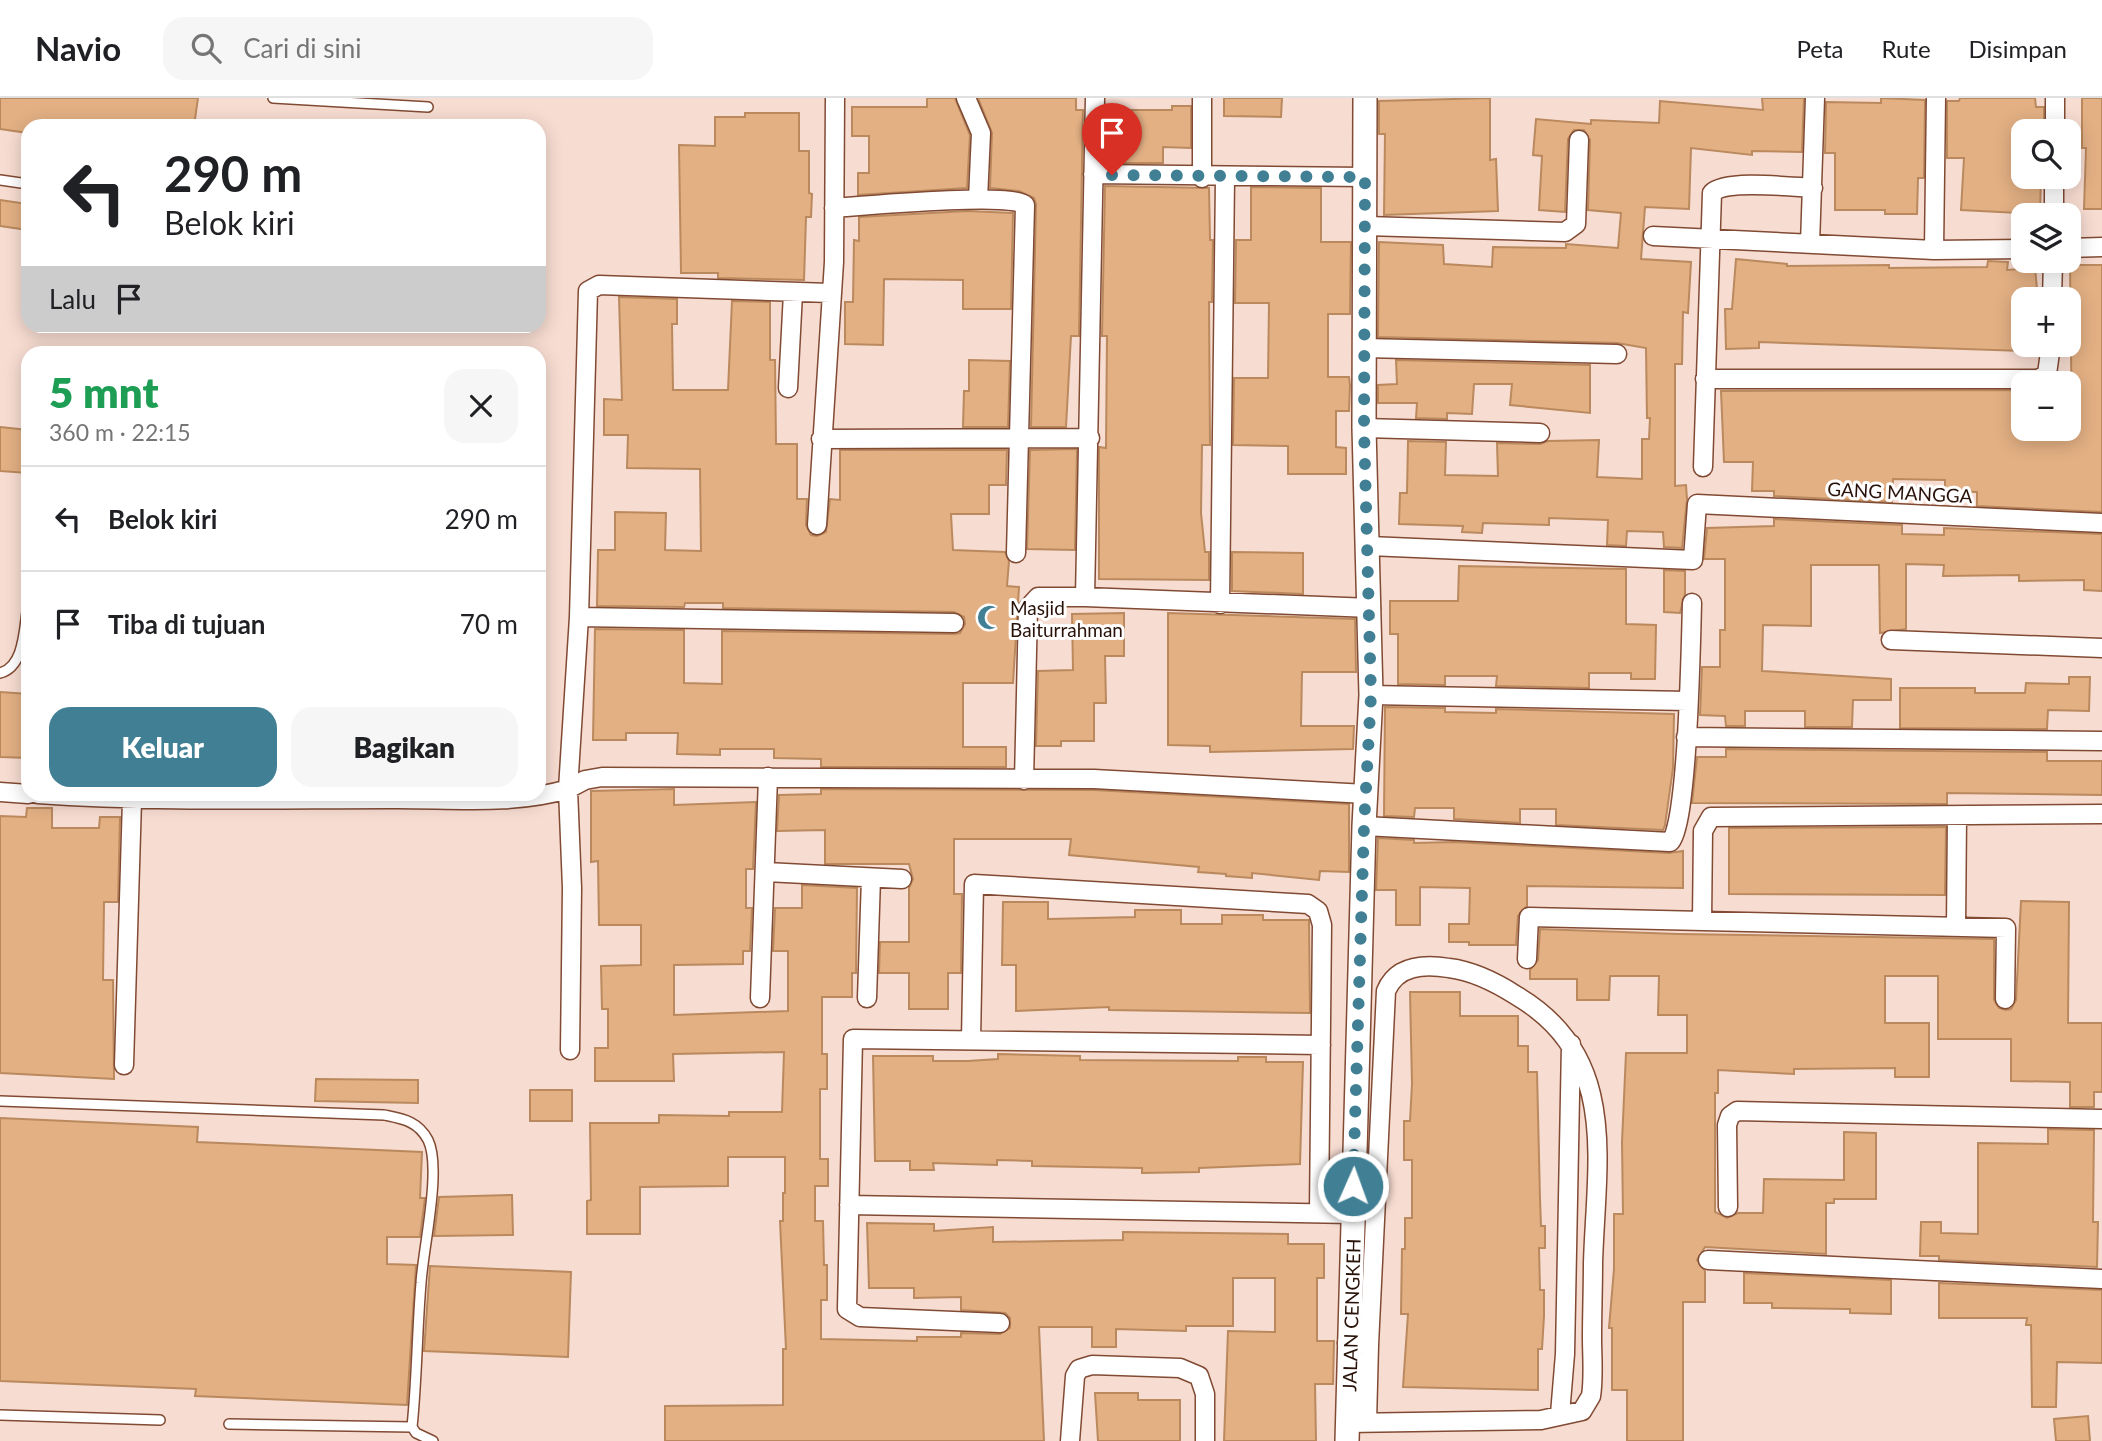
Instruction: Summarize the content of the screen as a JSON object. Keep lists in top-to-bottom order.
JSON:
{
  "streets": {
    "street": ["GANG MANGGA", "JALAN CENGKEH"]
  },
  "crossings": [
    ["GANG MANGGA", "JALAN CENGKEH"]
  ],
  "places": {
    "mosque": ["Masjid Baiturrahman"]
  },
  "page": {
    "header": "Navio",
    "search": "Cari di sini",
    "nav": ["Peta", "Rute", "Disimpan"],
    "map_buttons": ["+", "−"],
    "turn": ["290 m", "Belok kiri"],
    "then": "Lalu",
    "heading": ["5 mnt", "360 m · 22:15"],
    "list": [
      {
        "name": "Belok kiri",
        "value": "290 m"
      },
      {
        "name": "Tiba di tujuan",
        "value": "70 m"
      }
    ],
    "buttons": ["Keluar", "Bagikan"]
  }
}
